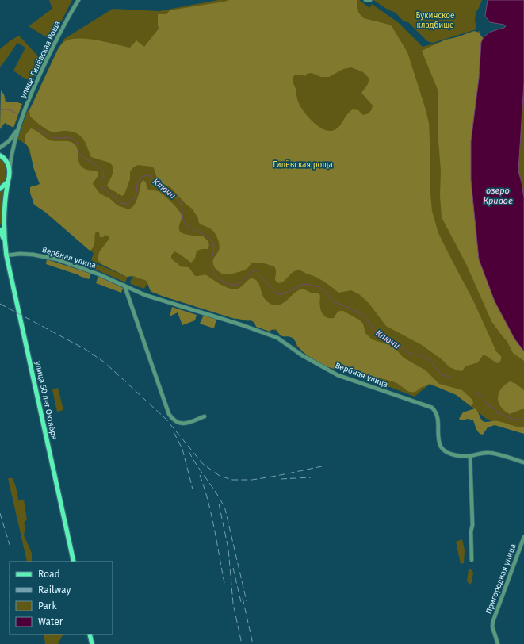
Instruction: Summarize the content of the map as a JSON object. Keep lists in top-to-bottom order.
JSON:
{
  "streets": {
    "main road": ["улица 50 лет Октября"],
    "street": ["улица Гилёвская Роща", "Вербная улица", "Пригородная улица"]
  },
  "crossings": [
    ["Вербная улица", "улица 50 лет Октября"]
  ],
  "water": ["Ключи", "озеро Кривое"],
  "parks": ["Букинское кладбище", "Гилёвская роща"],
  "legend": [
    "Road",
    "Railway",
    "Park",
    "Water"
  ]
}
